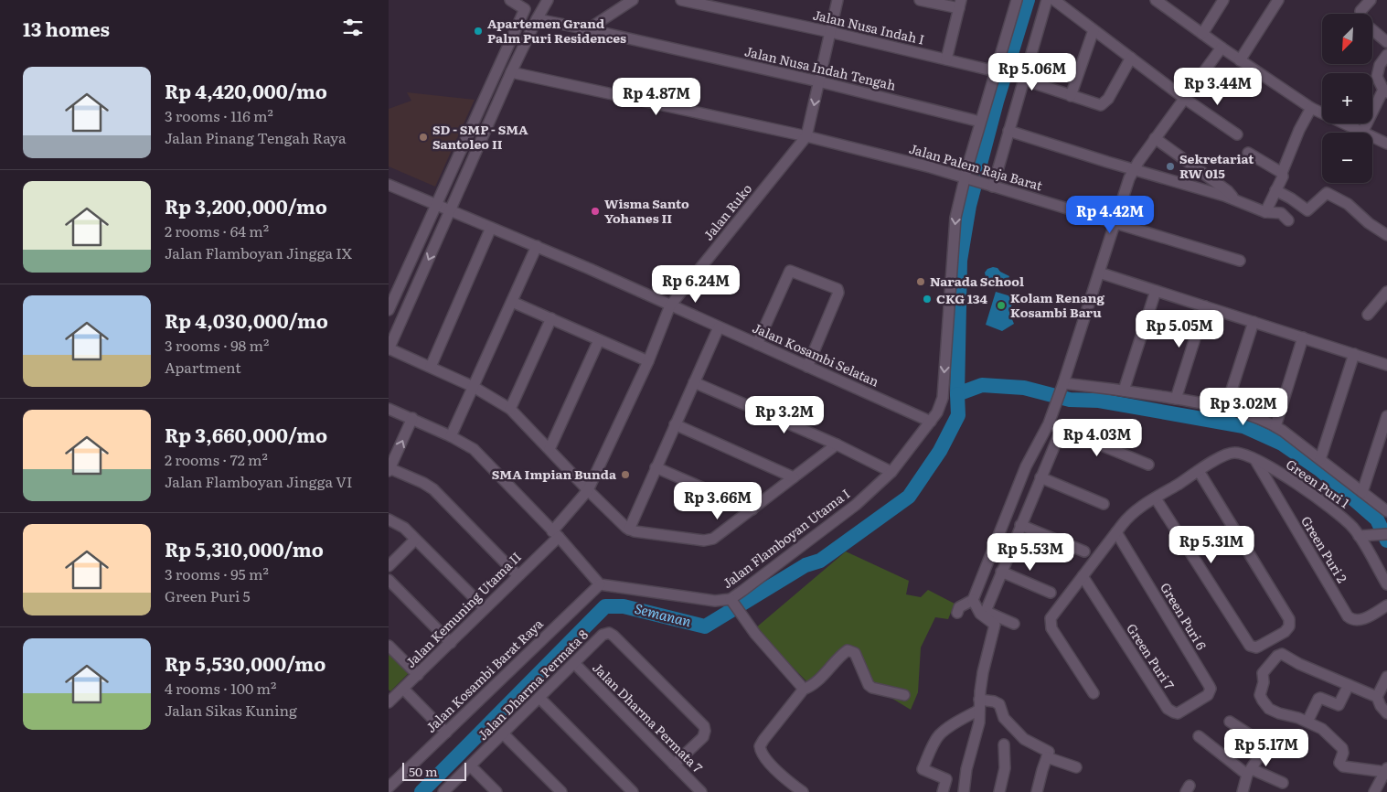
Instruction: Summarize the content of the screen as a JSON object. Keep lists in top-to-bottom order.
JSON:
{
  "streets": {
    "street": [
      "Jalan Nusa Indah I",
      "Jalan Nusa Indah Tengah",
      "Jalan Palem Raja Barat",
      "Jalan Ruko",
      "Jalan Kosambi Selatan",
      "Green Puri 1",
      "Jalan Flamboyan Utama I",
      "Green Puri 2",
      "Jalan Kemuning Utama II",
      "Green Puri 6",
      "Green Puri 7",
      "Jalan Kosambi Barat Raya",
      "Jalan Dharma Permata 8",
      "Jalan Dharma Permata 7"
    ]
  },
  "crossings": [
    ["Jalan Nusa Indah I", "Jalan Flamboyan Utama I"],
    ["Jalan Nusa Indah Tengah", "Jalan Flamboyan Utama I"],
    ["Jalan Palem Raja Barat", "Jalan Ruko"],
    ["Jalan Palem Raja Barat", "Jalan Flamboyan Utama I"],
    ["Jalan Ruko", "Jalan Kosambi Selatan"],
    ["Jalan Ruko", "Jalan Kemuning Utama II"],
    ["Jalan Kosambi Selatan", "Jalan Flamboyan Utama I"],
    ["Green Puri 1", "Green Puri 2"],
    ["Green Puri 1", "Green Puri 6"],
    ["Green Puri 1", "Green Puri 7"],
    ["Jalan Flamboyan Utama I", "Jalan Kosambi Barat Raya"],
    ["Green Puri 6", "Green Puri 7"],
    ["Jalan Dharma Permata 8", "Jalan Dharma Permata 7"]
  ],
  "water": ["Semanan"],
  "places": [
    "Apartemen Grand Palm Puri Residences",
    "SD - SMP - SMA Santoleo II",
    "Sekretariat RW 015",
    "Wisma Santo Yohanes II",
    "Narada School",
    "CKG 134",
    "Kolam Renang Kosambi Baru",
    "SMA Impian Bunda"
  ],
  "scale_bar": "50 m",
  "north": "bottom left",
  "page": {
    "heading": "13 homes",
    "map_buttons": ["+", "−"],
    "price": [
      "Rp 5.06M",
      "Rp 3.44M",
      "Rp 4.87M",
      "Rp 4.42M",
      "Rp 6.24M",
      "Rp 5.05M",
      "Rp 3.02M",
      "Rp 3.2M",
      "Rp 4.03M",
      "Rp 3.66M",
      "Rp 5.31M",
      "Rp 5.53M",
      "Rp 5.17M"
    ],
    "list": [
      {
        "name": "Rp 4,420,000/mo",
        "note": "3 rooms · 116 m² · Jalan Pinang Tengah Raya"
      },
      {
        "name": "Rp 3,200,000/mo",
        "note": "2 rooms · 64 m² · Jalan Flamboyan Jingga IX"
      },
      {
        "name": "Rp 4,030,000/mo",
        "note": "3 rooms · 98 m² · Apartment"
      },
      {
        "name": "Rp 3,660,000/mo",
        "note": "2 rooms · 72 m² · Jalan Flamboyan Jingga VI"
      },
      {
        "name": "Rp 5,310,000/mo",
        "note": "3 rooms · 95 m² · Green Puri 5"
      },
      {
        "name": "Rp 5,530,000/mo",
        "note": "4 rooms · 100 m² · Jalan Sikas Kuning"
      }
    ],
    "scale": "50 m"
  }
}
